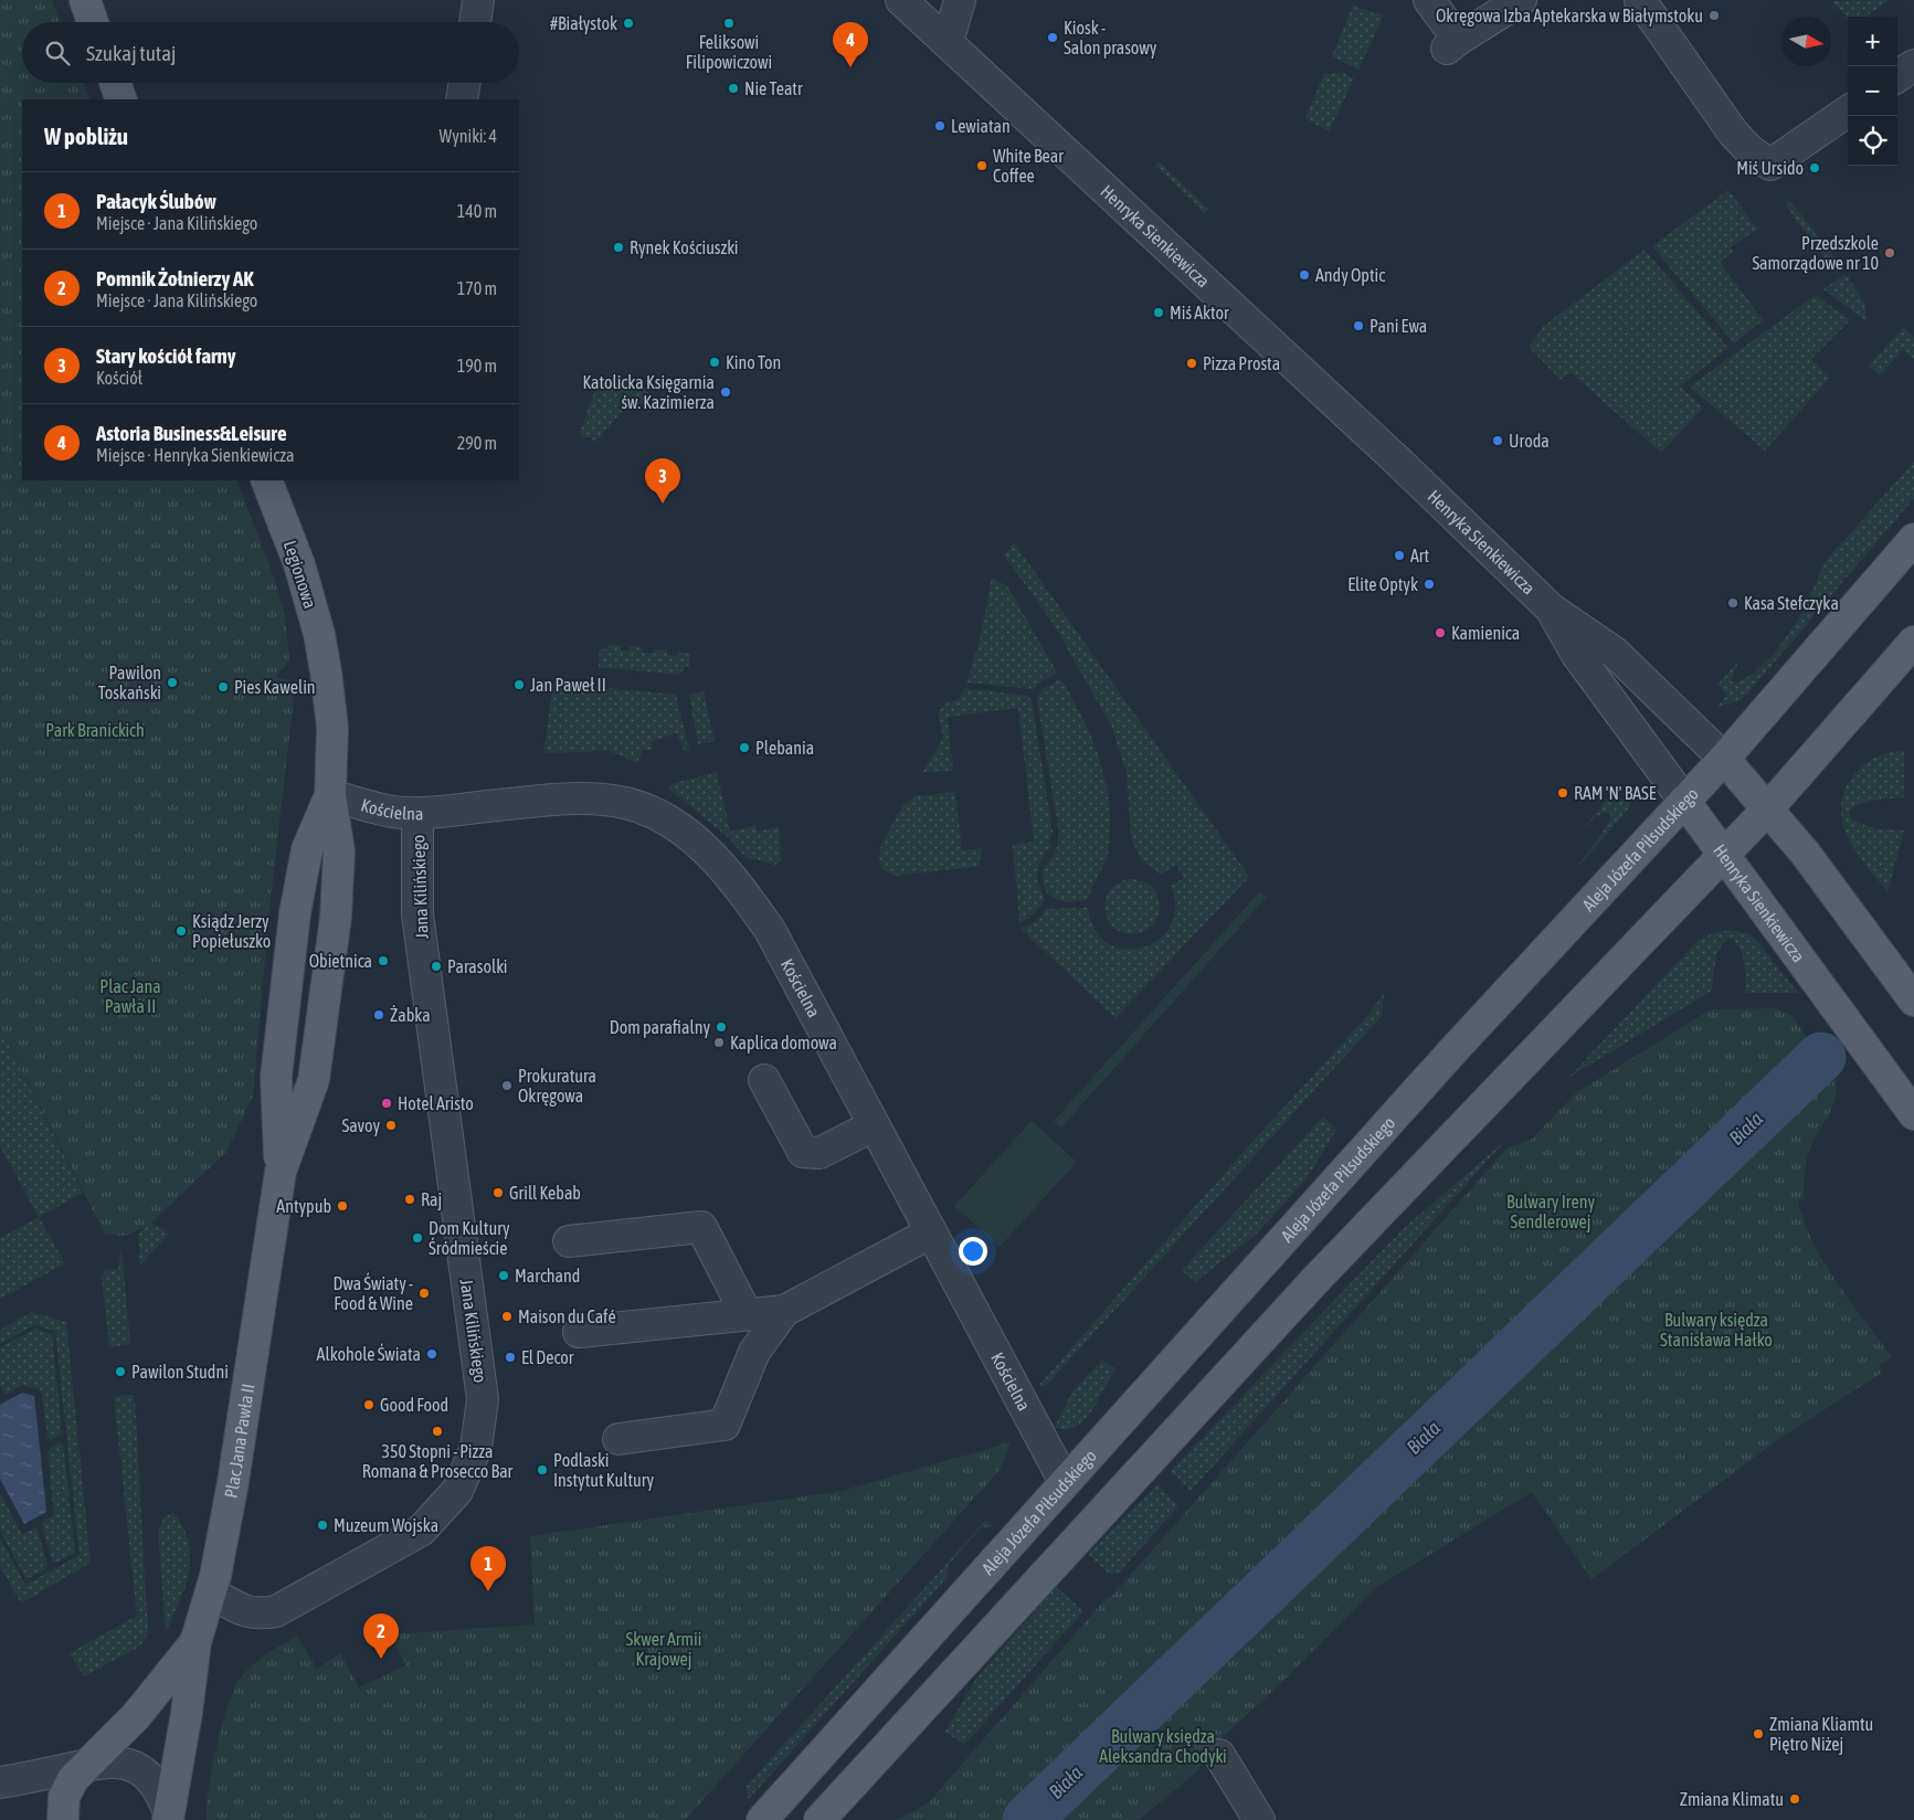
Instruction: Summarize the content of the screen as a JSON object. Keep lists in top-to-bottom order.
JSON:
{
  "streets": {
    "main road": [
      "Henryka Sienkiewicza",
      "Legionowa",
      "Aleja Józefa Piłsudskiego",
      "Plac Jana Pawła II"
    ],
    "street": ["Kościelna", "Jana Kilińskiego"]
  },
  "crossings": [
    ["Henryka Sienkiewicza", "Aleja Józefa Piłsudskiego"],
    ["Legionowa", "Plac Jana Pawła II"],
    ["Kościelna", "Aleja Józefa Piłsudskiego"],
    ["Kościelna", "Jana Kilińskiego"],
    ["Kościelna", "Plac Jana Pawła II"],
    ["Jana Kilińskiego", "Plac Jana Pawła II"]
  ],
  "water": ["Biała"],
  "parks": [
    "Park Branickich",
    "Plac Jana Pawła II",
    "Bulwary Ireny Sendlerowej",
    "Bulwary księdza Stanisława Hałko",
    "Skwer Armii Krajowej",
    "Bulwary księdza Aleksandra Chodyki"
  ],
  "places": [
    "Okręgowa Izba Aptekarska w Białymstoku",
    "#Białystok",
    "Feliksowi Filipowiczowi",
    "Kiosk - Salon prasowy",
    "Nie Teatr",
    "Lewiatan",
    "White Bear Coffee",
    "Miś Ursido",
    "Rynek Kościuszki",
    "Przedszkole Samorządowe nr 10",
    "Andy Optic",
    "Miś Aktor",
    "Pani Ewa",
    "Kino Ton",
    "Pizza Prosta",
    "Katolicka Księgarnia św. Kazimierza",
    "Uroda",
    "Art",
    "Elite Optyk",
    "Kasa Stefczyka",
    "Kamienica",
    "Pawilon Toskański",
    "Jan Paweł II",
    "Pies Kawelin",
    "Plebania",
    "RAM 'N' BASE",
    "Ksiądz Jerzy Popiełuszko",
    "Obietnica",
    "Parasolki",
    "Żabka",
    "Dom parafialny",
    "Kaplica domowa",
    "Prokuratura Okręgowa",
    "Hotel Aristo",
    "Savoy",
    "Grill Kebab",
    "Raj",
    "Antypub",
    "Dom Kultury Śródmieście",
    "Marchand",
    "Dwa Światy - Food & Wine",
    "Maison du Café",
    "Alkohole Świata",
    "El Decor",
    "Pawilon Studni",
    "Good Food",
    "350 Stopni - Pizza Romana & Prosecco Bar",
    "Podlaski Instytut Kultury",
    "Muzeum Wojska",
    "Zmiana Kliamtu Piętro Niżej",
    "Zmiana Klimatu"
  ],
  "north": "right",
  "page": {
    "map_buttons": ["+", "−"],
    "pins": [
      "4",
      "3",
      "1",
      "2"
    ],
    "search": "Szukaj tutaj",
    "heading": ["W pobliżu", "Wyniki: 4"],
    "list": [
      {
        "mark": "1",
        "name": "Pałacyk Ślubów",
        "note": "Miejsce · Jana Kilińskiego",
        "value": "140 m"
      },
      {
        "mark": "2",
        "name": "Pomnik Żołnierzy AK",
        "note": "Miejsce · Jana Kilińskiego",
        "value": "170 m"
      },
      {
        "mark": "3",
        "name": "Stary kościół farny",
        "note": "Kościół",
        "value": "190 m"
      },
      {
        "mark": "4",
        "name": "Astoria Business&Leisure",
        "note": "Miejsce · Henryka Sienkiewicza",
        "value": "290 m"
      }
    ]
  }
}
